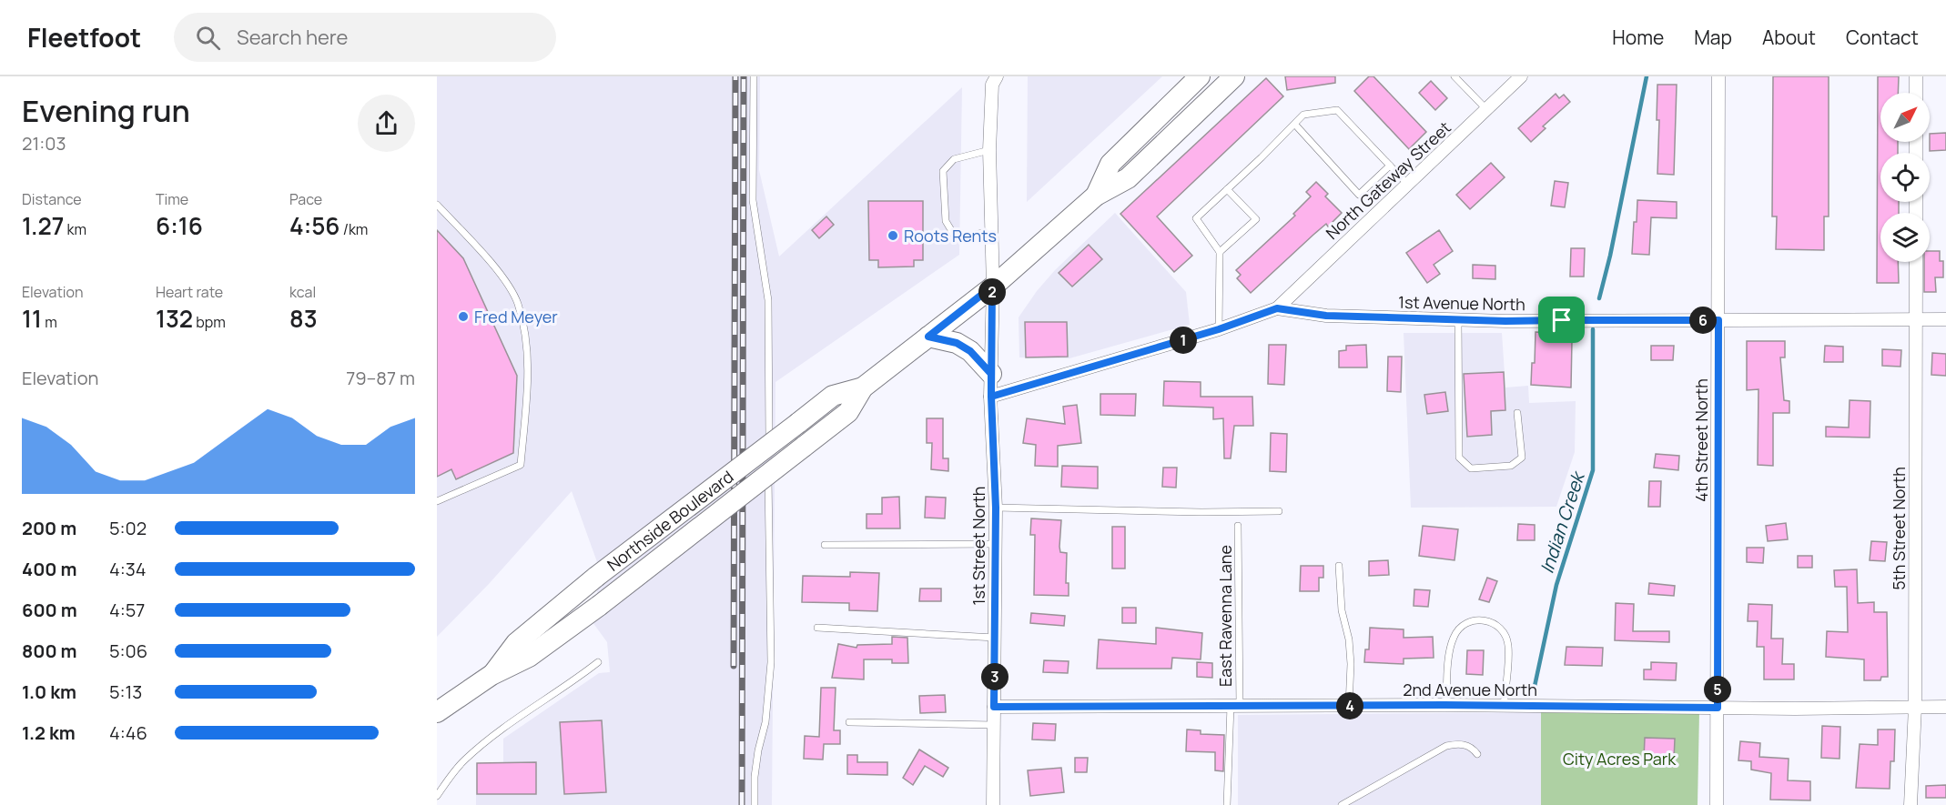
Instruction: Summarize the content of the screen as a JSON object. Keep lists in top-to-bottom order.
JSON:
{
  "streets": {
    "main road": ["Northside Boulevard"],
    "street": [
      "North Gateway Street",
      "1st Avenue North",
      "4th Street North",
      "5th Street North",
      "1st Street North",
      "2nd Avenue North"
    ],
    "lane": ["East Ravenna Lane"]
  },
  "crossings": [
    ["North Gateway Street", "1st Avenue North"],
    ["1st Avenue North", "4th Street North"],
    ["1st Avenue North", "5th Street North"],
    ["1st Avenue North", "1st Street North"],
    ["4th Street North", "2nd Avenue North"],
    ["Northside Boulevard", "1st Street North"],
    ["5th Street North", "2nd Avenue North"],
    ["1st Street North", "2nd Avenue North"],
    ["East Ravenna Lane", "2nd Avenue North"]
  ],
  "water": ["Indian Creek"],
  "parks": ["City Acres Park"],
  "places": ["Roots Rents", "Fred Meyer"],
  "north": "top right",
  "page": {
    "header": "Fleetfoot",
    "search": "Search here",
    "nav": [
      "Home",
      "Map",
      "About",
      "Contact"
    ],
    "heading": ["Evening run", "21:03"],
    "stats": [
      ["Distance", "1.27 km"],
      ["Time", "6:16"],
      ["Pace", "4:56 /km"],
      ["Elevation", "11 m"],
      ["Heart rate", "132 bpm"],
      ["kcal", "83"]
    ],
    "pins": [
      "2",
      "6",
      "1",
      "3",
      "5",
      "4"
    ],
    "chart": ["Elevation", "79–87 m"],
    "list": [
      {
        "name": "200 m",
        "note": "5:02"
      },
      {
        "name": "400 m",
        "note": "4:34"
      },
      {
        "name": "600 m",
        "note": "4:57"
      },
      {
        "name": "800 m",
        "note": "5:06"
      },
      {
        "name": "1.0 km",
        "note": "5:13"
      },
      {
        "name": "1.2 km",
        "note": "4:46"
      }
    ]
  }
}
